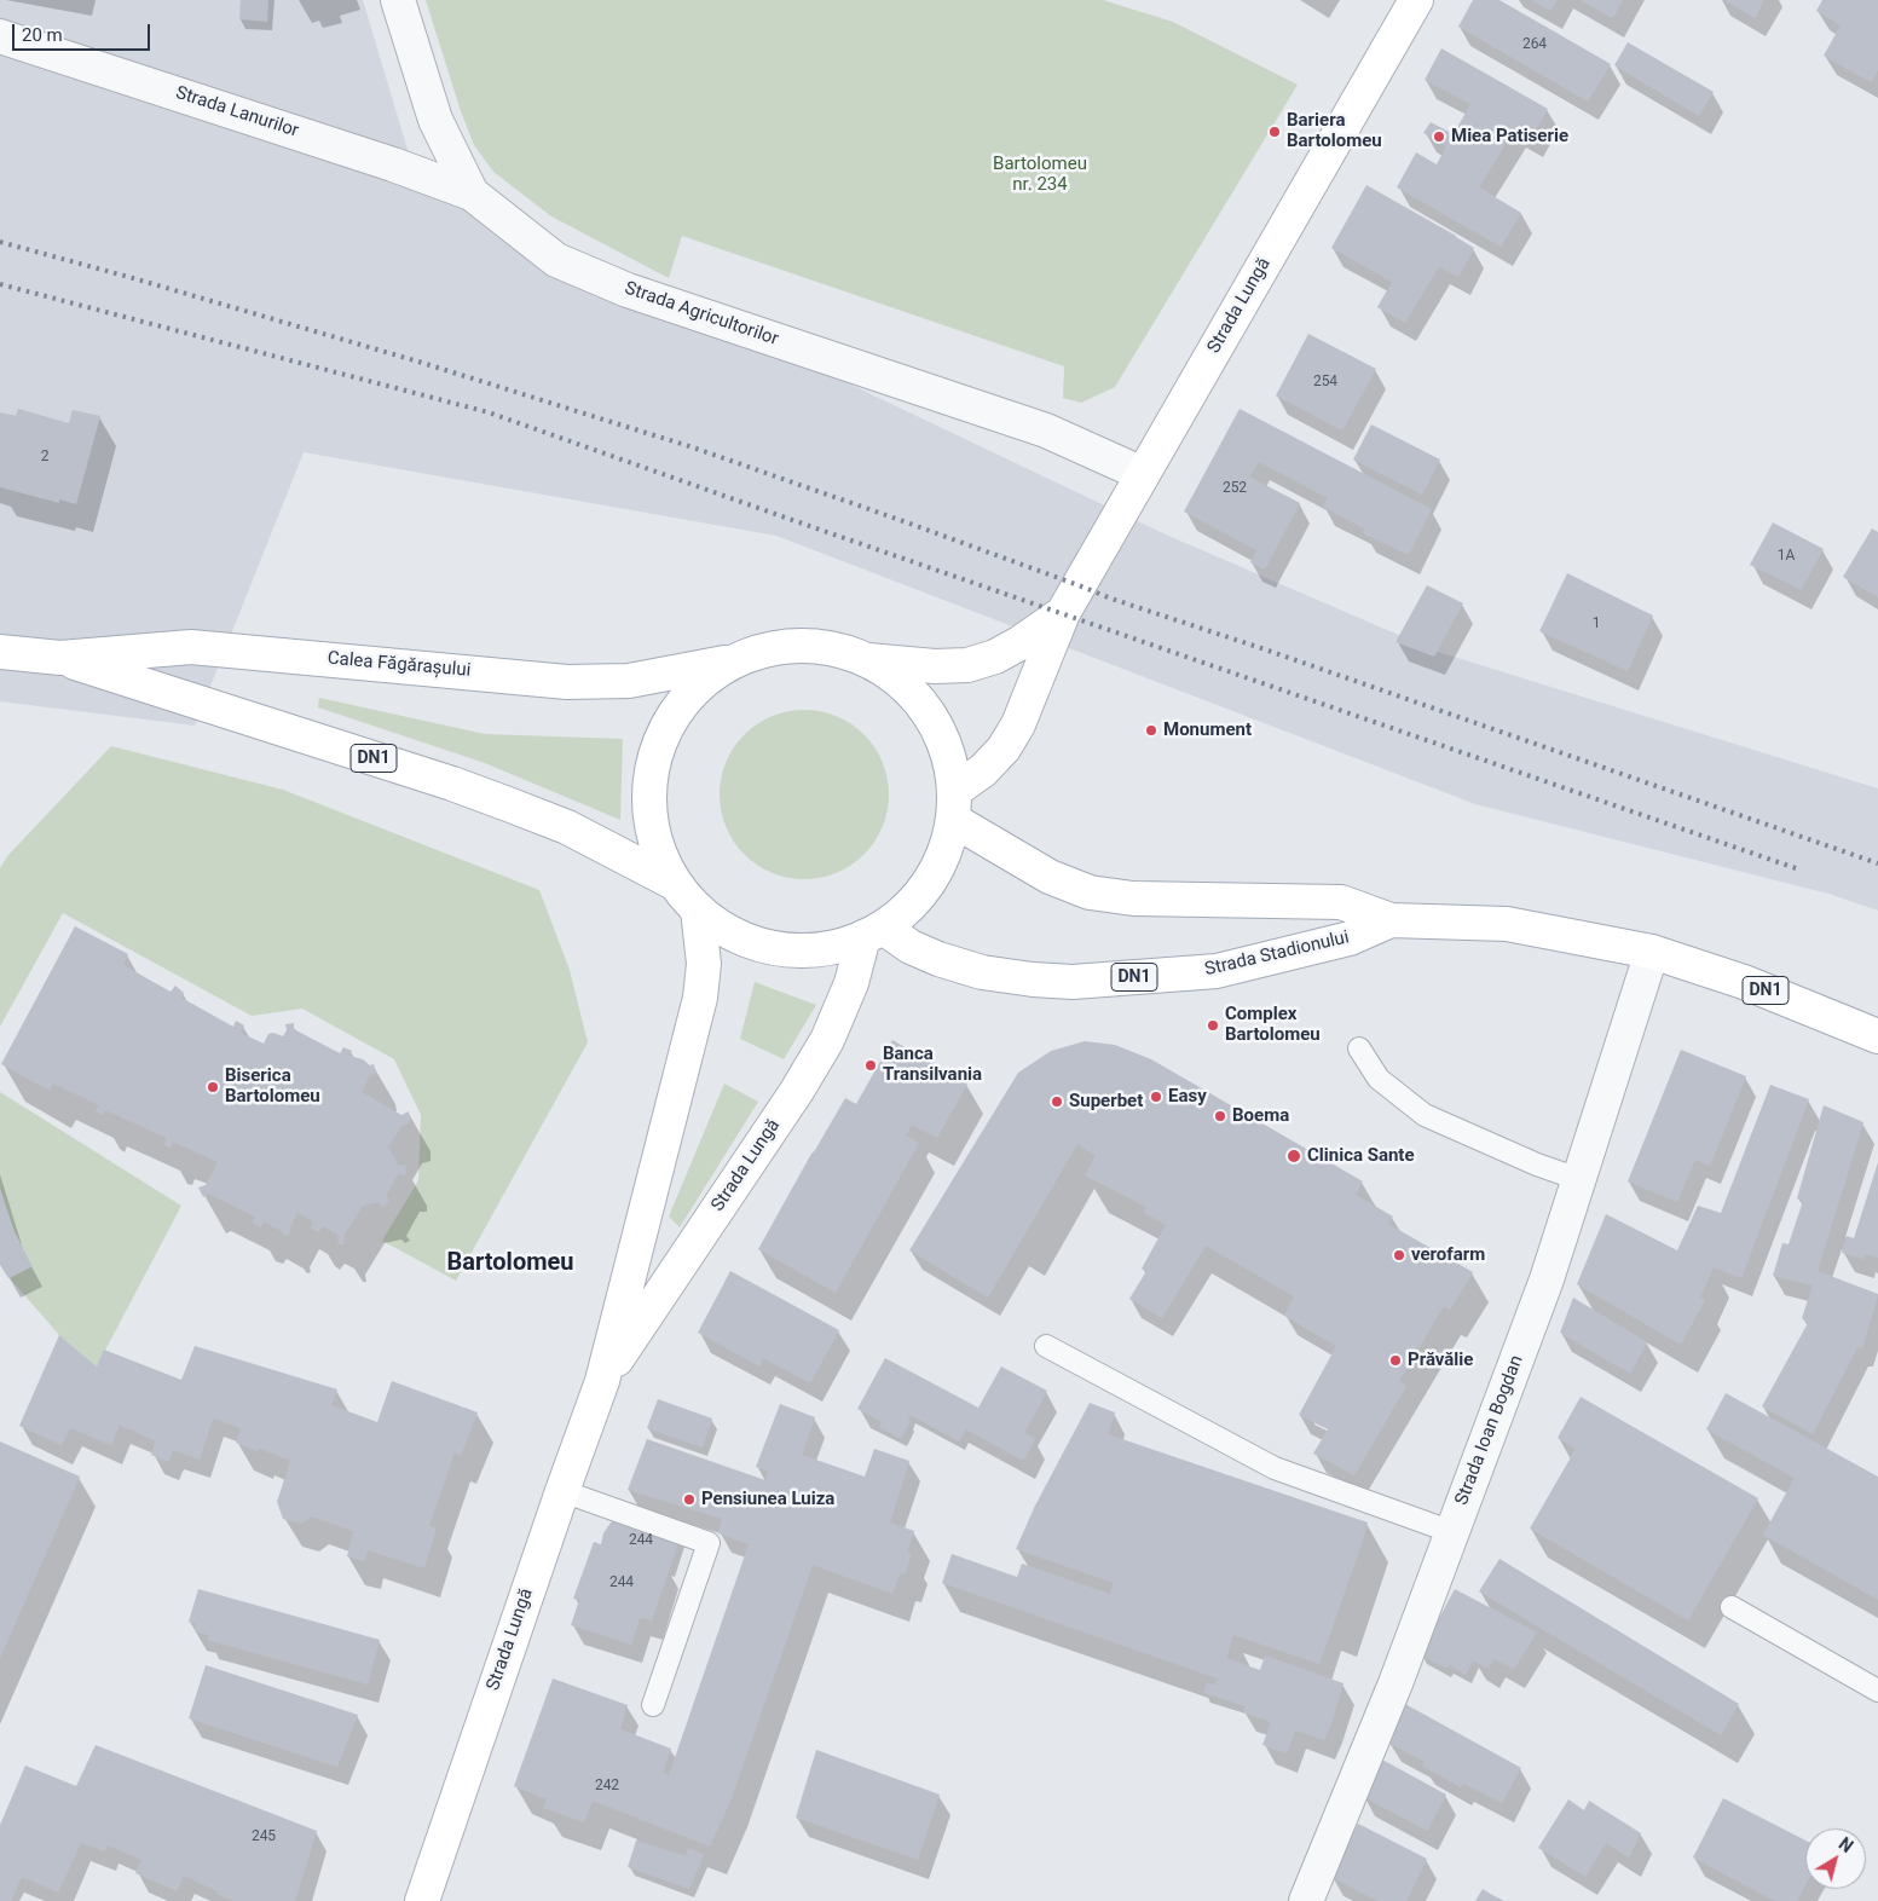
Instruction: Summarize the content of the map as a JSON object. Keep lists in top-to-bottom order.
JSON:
{
  "streets": {
    "main road": [
      "Strada Lungă",
      "Calea Făgărașului",
      "DN1",
      "Strada Stadionului"
    ],
    "street": ["Strada Lanurilor", "Strada Agricultorilor", "Strada Ioan Bogdan"]
  },
  "crossings": [
    ["Strada Lanurilor", "Strada Agricultorilor"],
    ["Strada Lungă", "Strada Agricultorilor"],
    ["Strada Lungă", "DN1"],
    ["Strada Lungă", "Strada Stadionului"],
    ["Calea Făgărașului", "DN1"],
    ["DN1", "Strada Stadionului"],
    ["Strada Stadionului", "Strada Ioan Bogdan"]
  ],
  "districts": ["Bartolomeu"],
  "parks": ["Bartolomeu nr. 234"],
  "places": [
    "Bariera Bartolomeu",
    "Miea Patiserie",
    "Monument",
    "Complex Bartolomeu",
    "Banca Transilvania",
    "Biserica Bartolomeu",
    "Easy",
    "Superbet",
    "Boema",
    "Clinica Sante",
    "verofarm",
    "Prăvălie",
    "Pensiunea Luiza"
  ],
  "house_numbers": [
    "264",
    "254",
    "2",
    "252",
    "1A",
    "1",
    "244",
    "244",
    "242",
    "245"
  ],
  "scale_bar": "20 m",
  "north": "top right"
}
